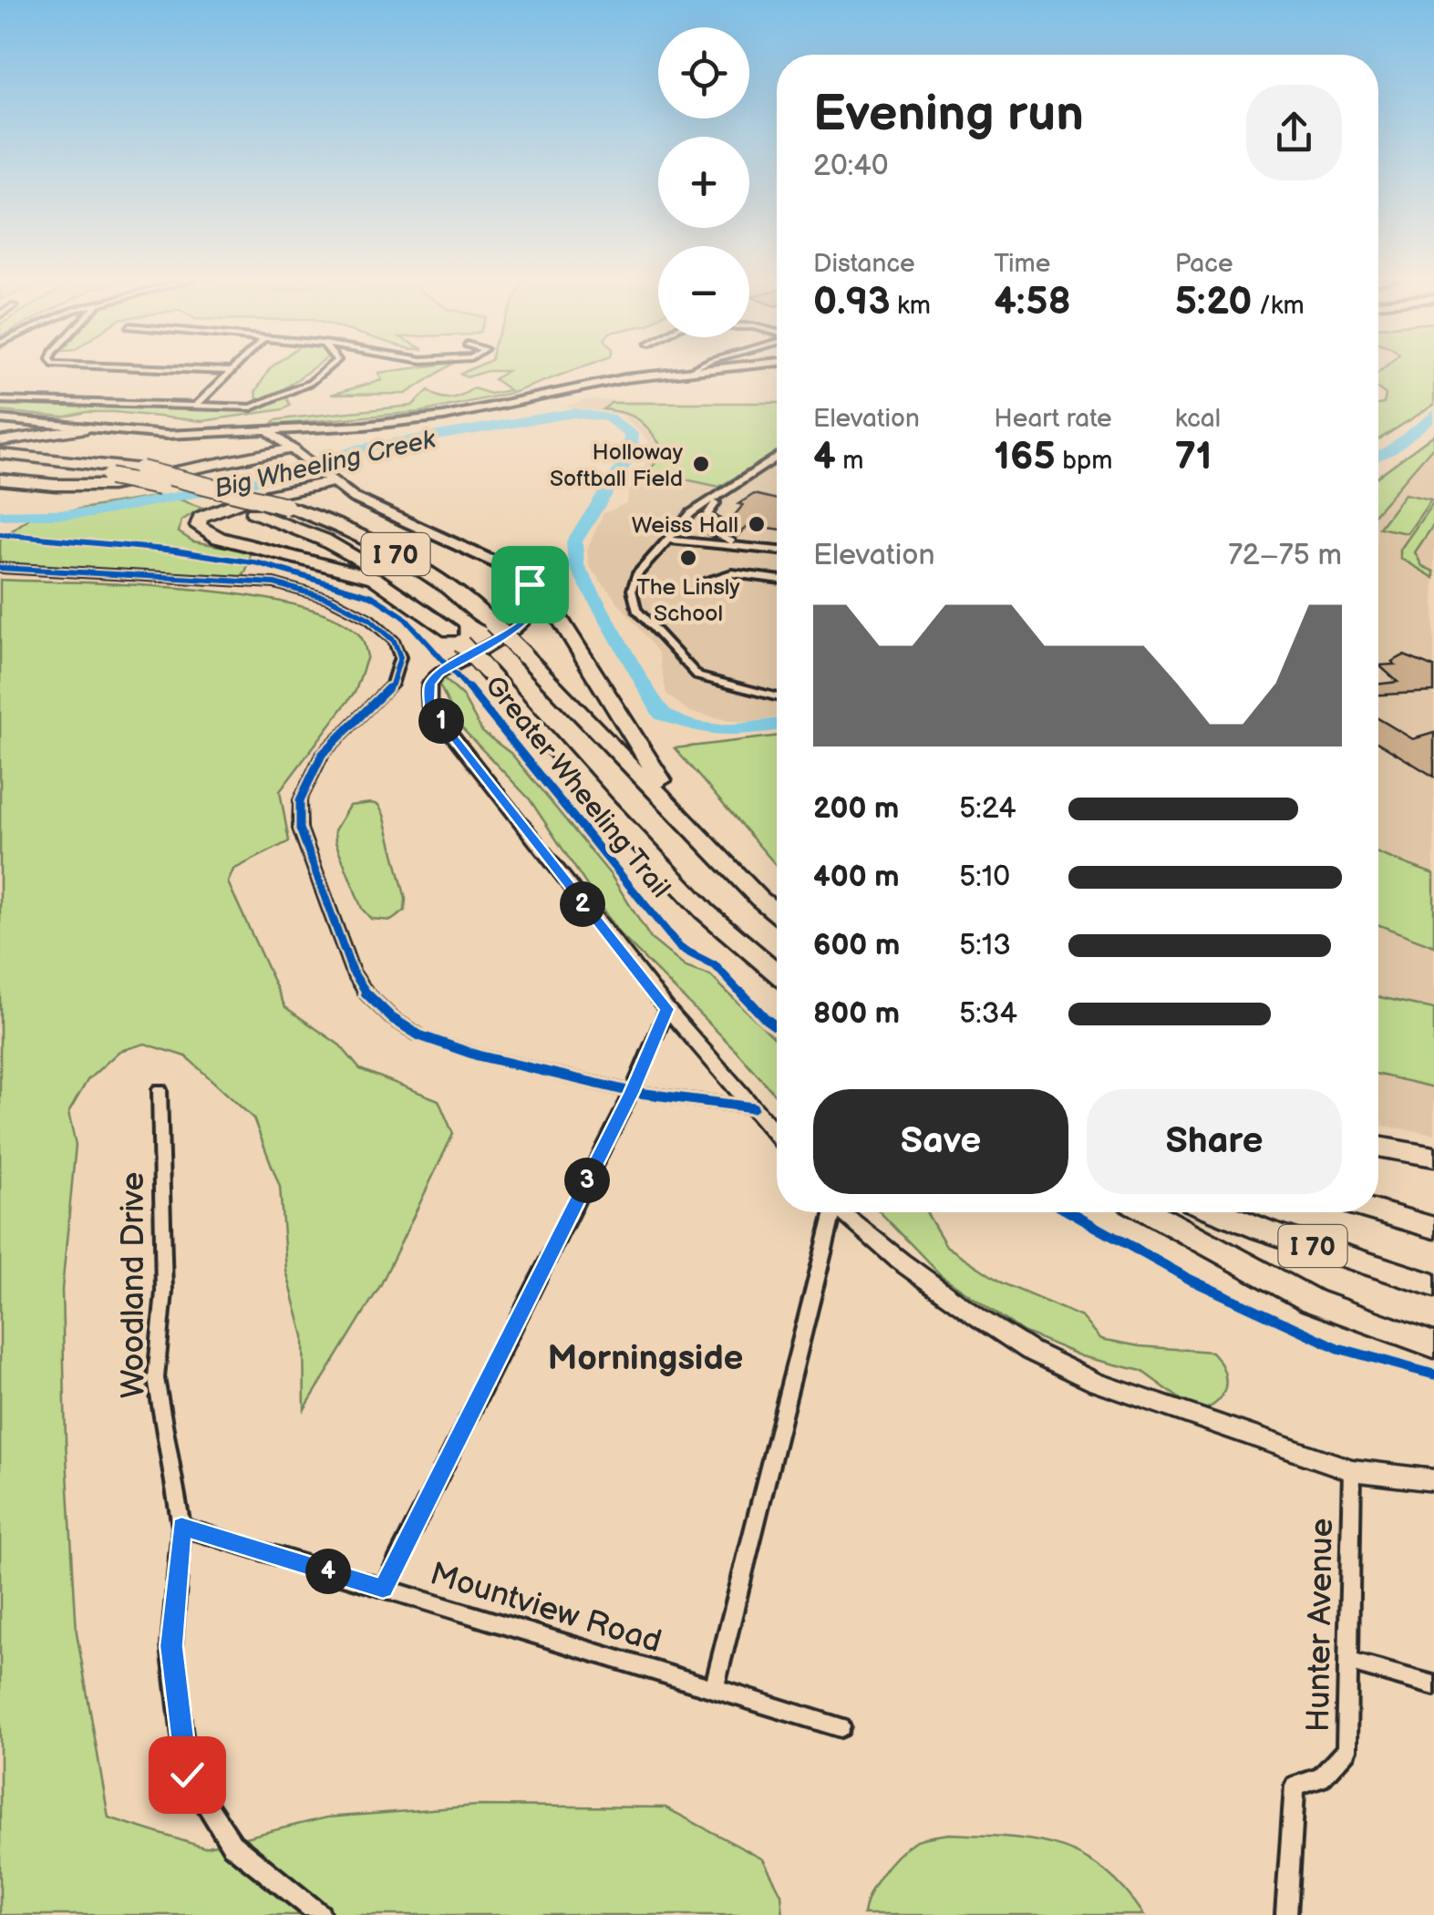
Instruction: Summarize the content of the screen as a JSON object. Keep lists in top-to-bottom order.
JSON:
{
  "streets": {
    "highway": ["I 70"],
    "street": ["Woodland Drive", "Mountview Road", "Hunter Avenue"],
    "cycle path": ["Greater Wheeling Trail"]
  },
  "crossings": [
    ["Woodland Drive", "Mountview Road"]
  ],
  "districts": ["Morningside"],
  "water": ["Big Wheeling Creek"],
  "places": ["Holloway Softball Field", "Weiss Hall", "The Linsly School"],
  "page": {
    "map_buttons": ["+", "−"],
    "heading": ["Evening run", "20:40"],
    "stats": [
      ["Distance", "0.93 km"],
      ["Time", "4:58"],
      ["Pace", "5:20 /km"],
      ["Elevation", "4 m"],
      ["Heart rate", "165 bpm"],
      ["kcal", "71"]
    ],
    "chart": ["Elevation", "72–75 m"],
    "pins": [
      "1",
      "2",
      "3",
      "4"
    ],
    "list": [
      {
        "name": "200 m",
        "note": "5:24"
      },
      {
        "name": "400 m",
        "note": "5:10"
      },
      {
        "name": "600 m",
        "note": "5:13"
      },
      {
        "name": "800 m",
        "note": "5:34"
      }
    ],
    "buttons": ["Save", "Share"]
  }
}
